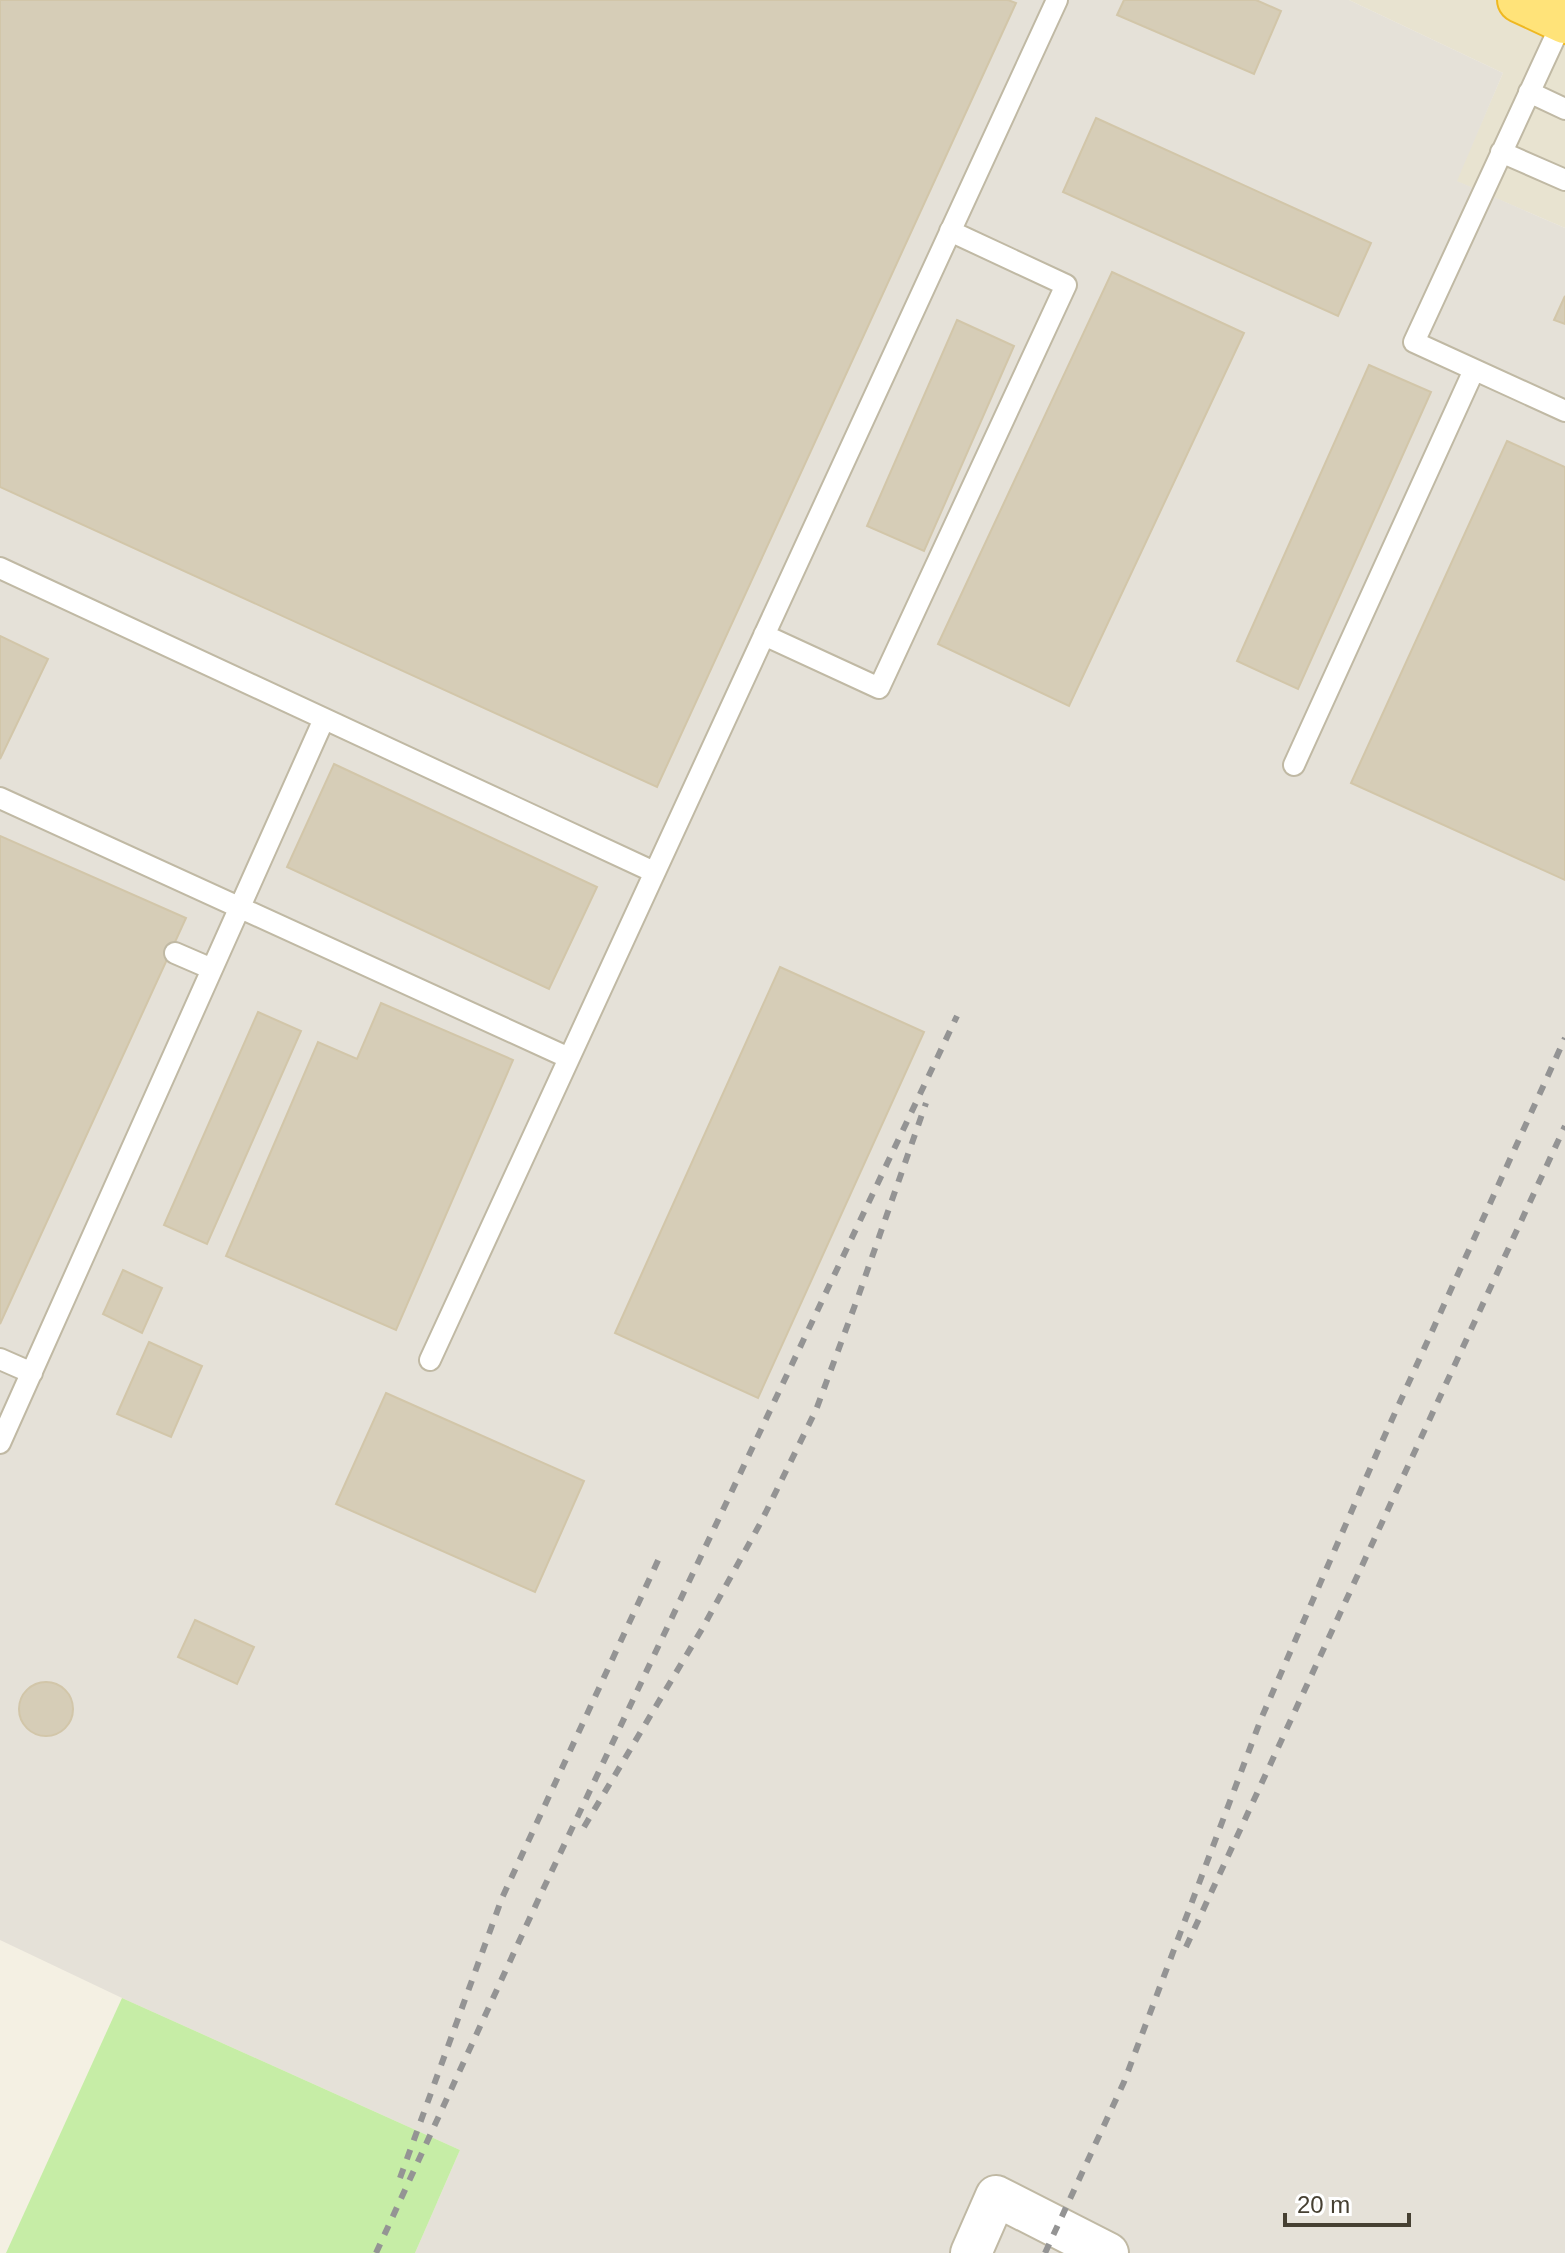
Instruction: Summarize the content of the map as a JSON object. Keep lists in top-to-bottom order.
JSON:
{
  "scale_bar": "20 m"
}
